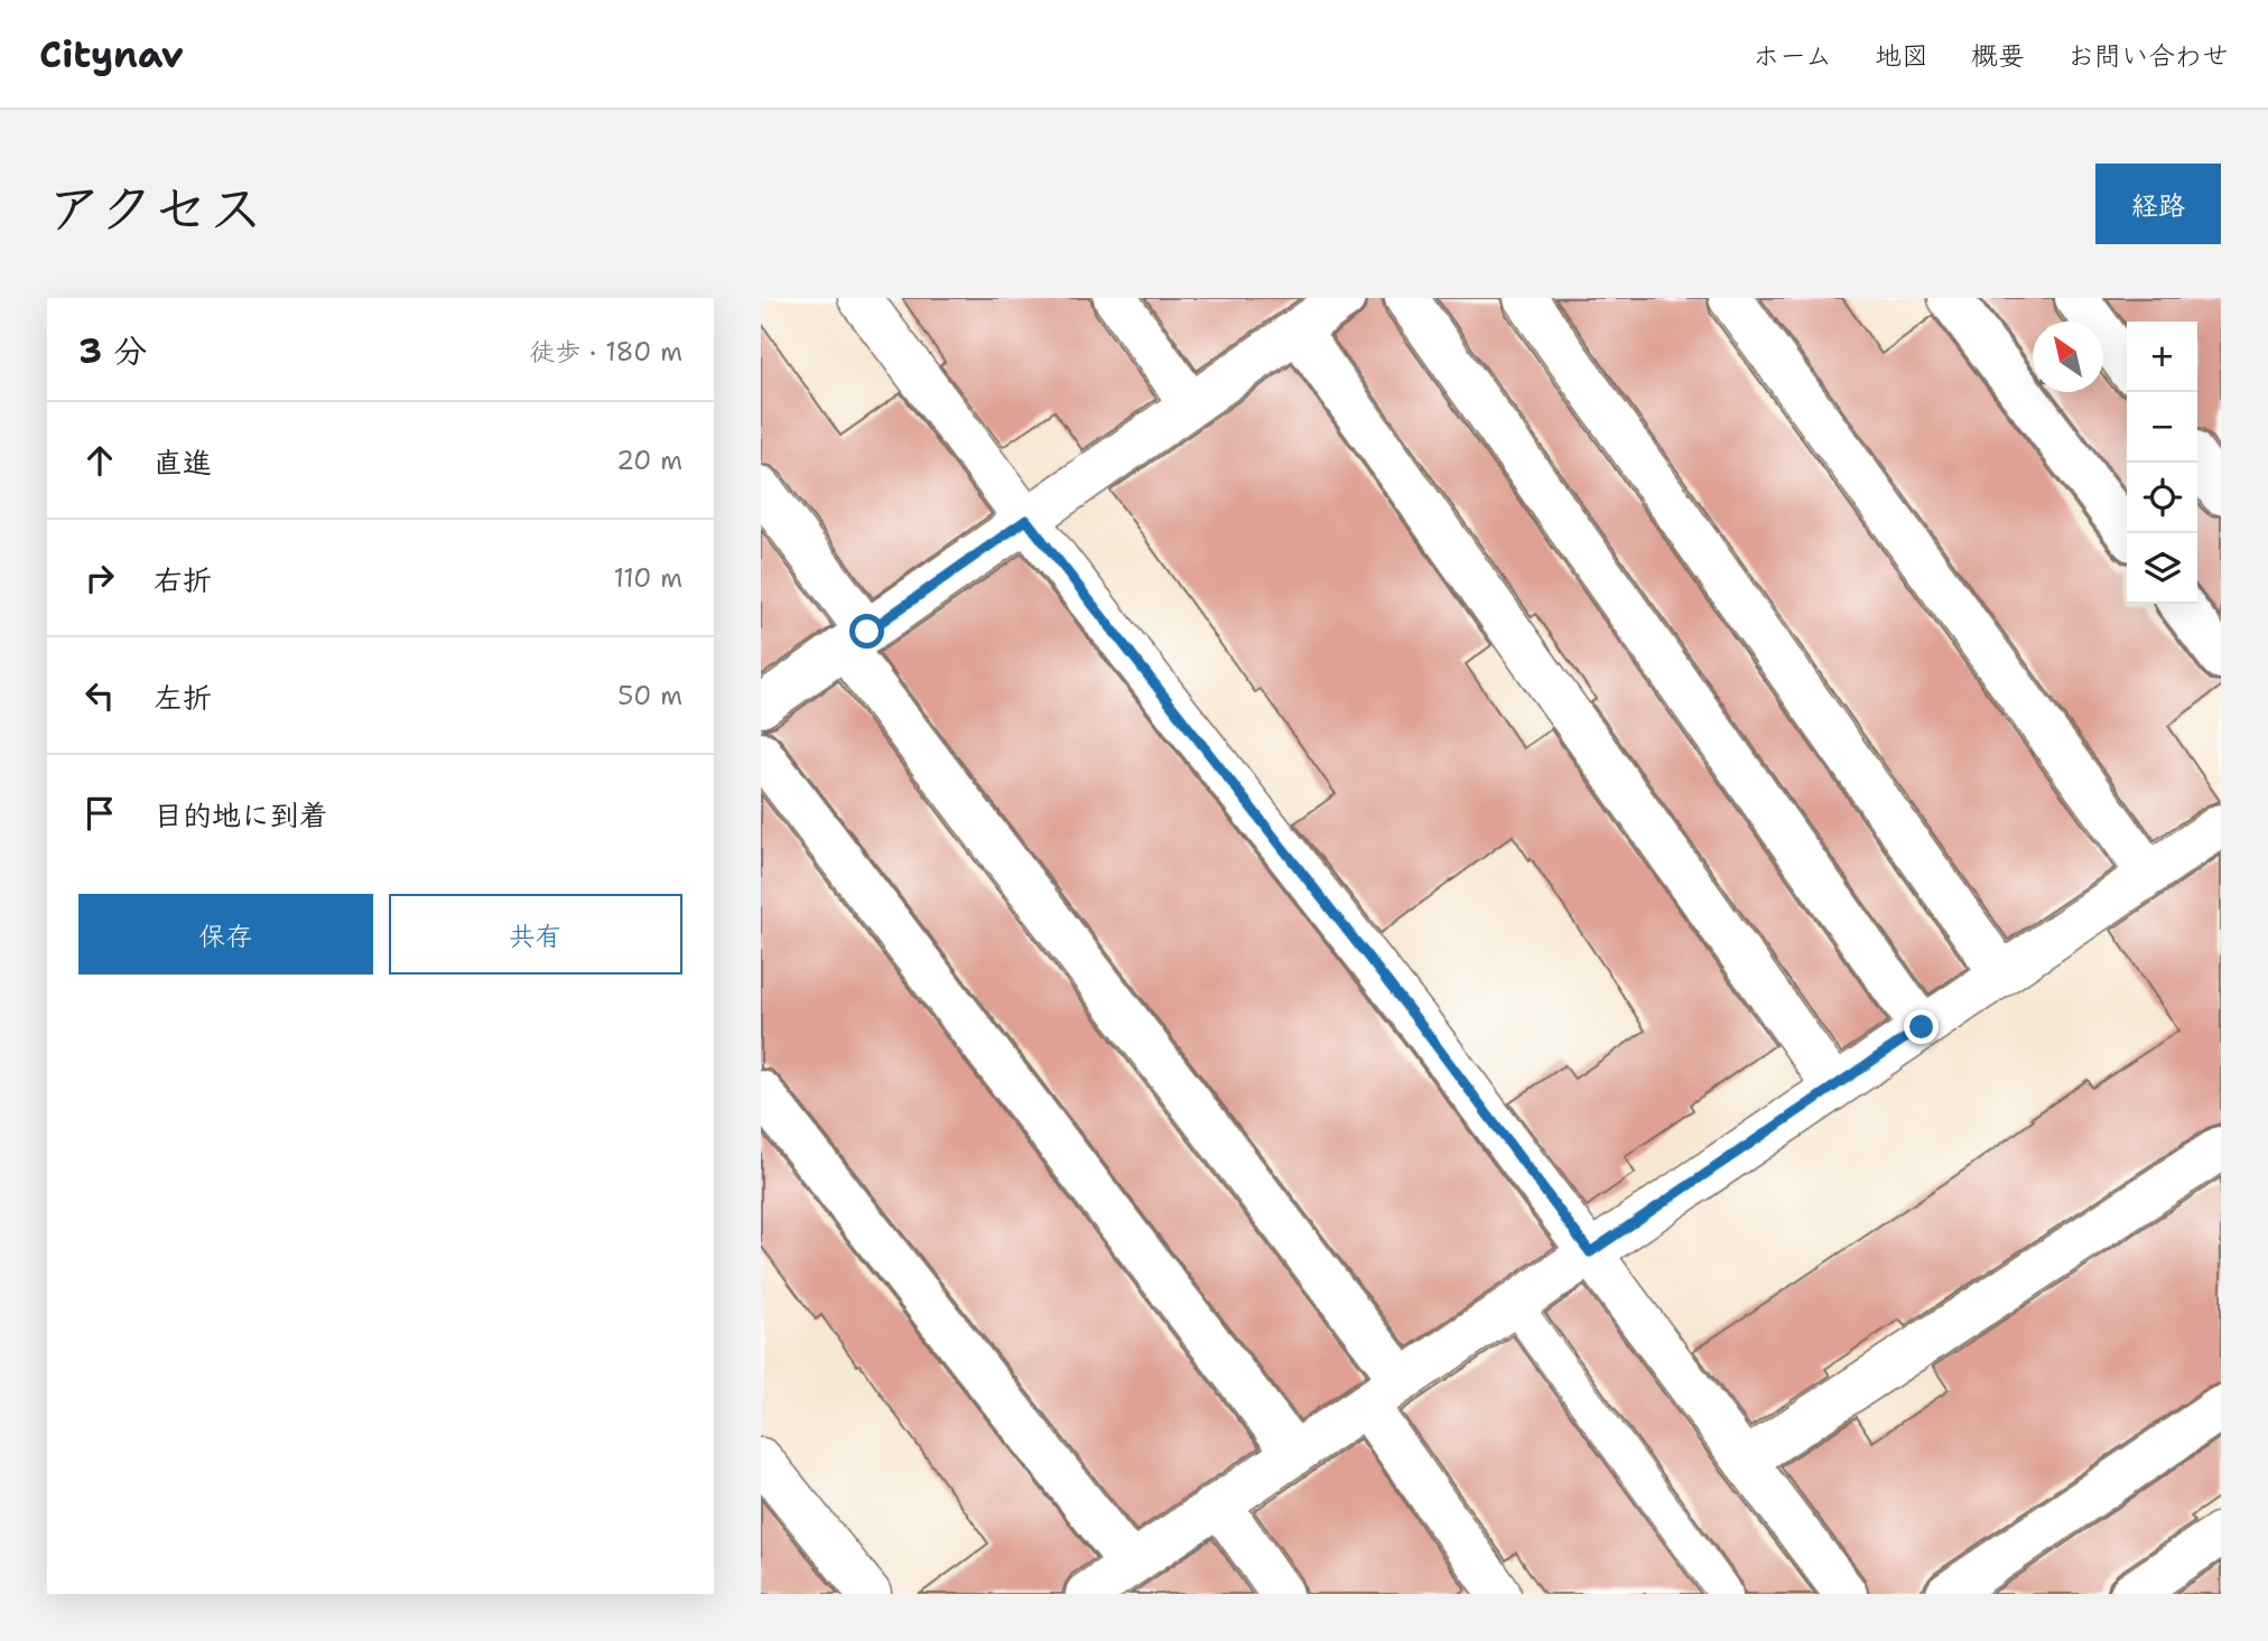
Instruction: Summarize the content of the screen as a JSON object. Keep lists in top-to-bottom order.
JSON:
{
  "north": "top left",
  "page": {
    "header": "Citynav",
    "nav": [
      "ホーム",
      "地図",
      "概要",
      "お問い合わせ"
    ],
    "title": "アクセス",
    "buttons": [
      "経路",
      ["保存", "共有"]
    ],
    "heading": ["3 分", "徒歩 · 180 m"],
    "map_buttons": ["+", "−"],
    "list": [
      ["直進", "20 m"],
      ["右折", "110 m"],
      ["左折", "50 m"],
      "目的地に到着"
    ]
  }
}
